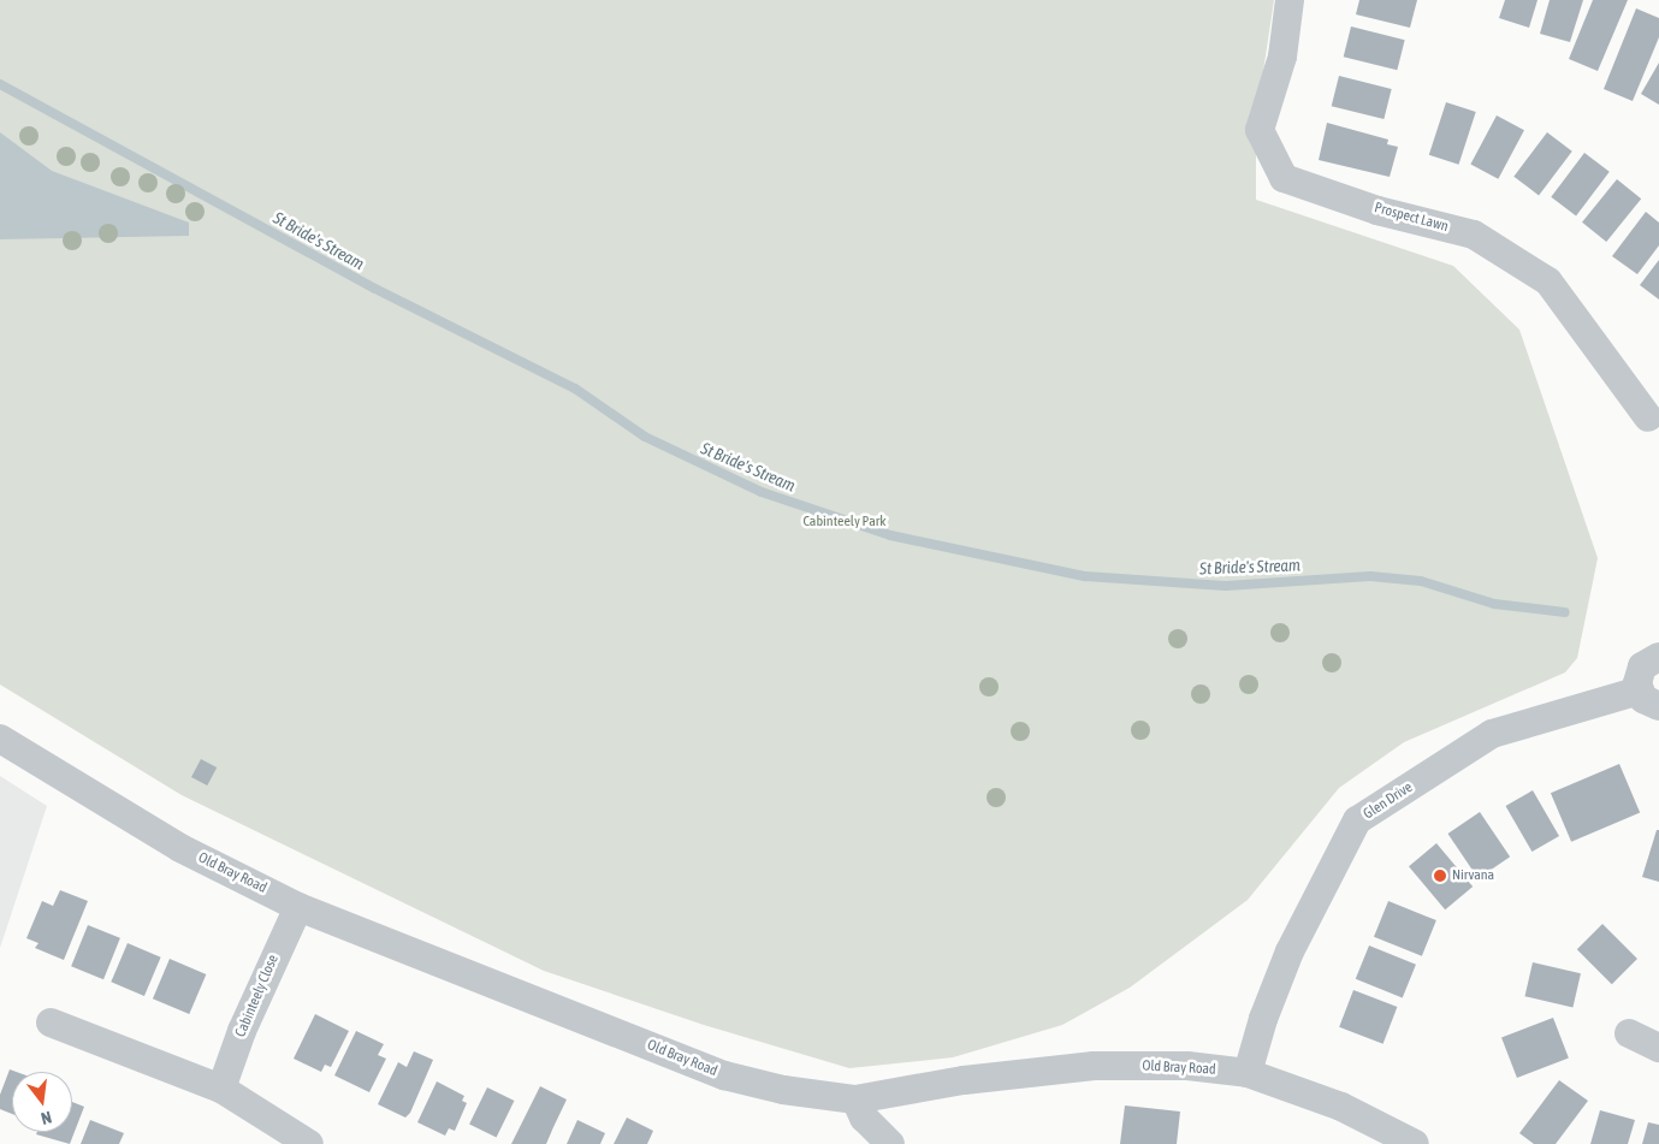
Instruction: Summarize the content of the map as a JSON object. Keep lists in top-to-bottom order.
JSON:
{
  "streets": {
    "street": [
      "Prospect Lawn",
      "Glen Drive",
      "Old Bray Road",
      "Cabinteely Close"
    ]
  },
  "crossings": [
    ["Glen Drive", "Old Bray Road"],
    ["Old Bray Road", "Cabinteely Close"]
  ],
  "water": ["St Bride's Stream"],
  "parks": ["Cabinteely Park"],
  "places": ["Nirvana"],
  "north": "bottom"
}
